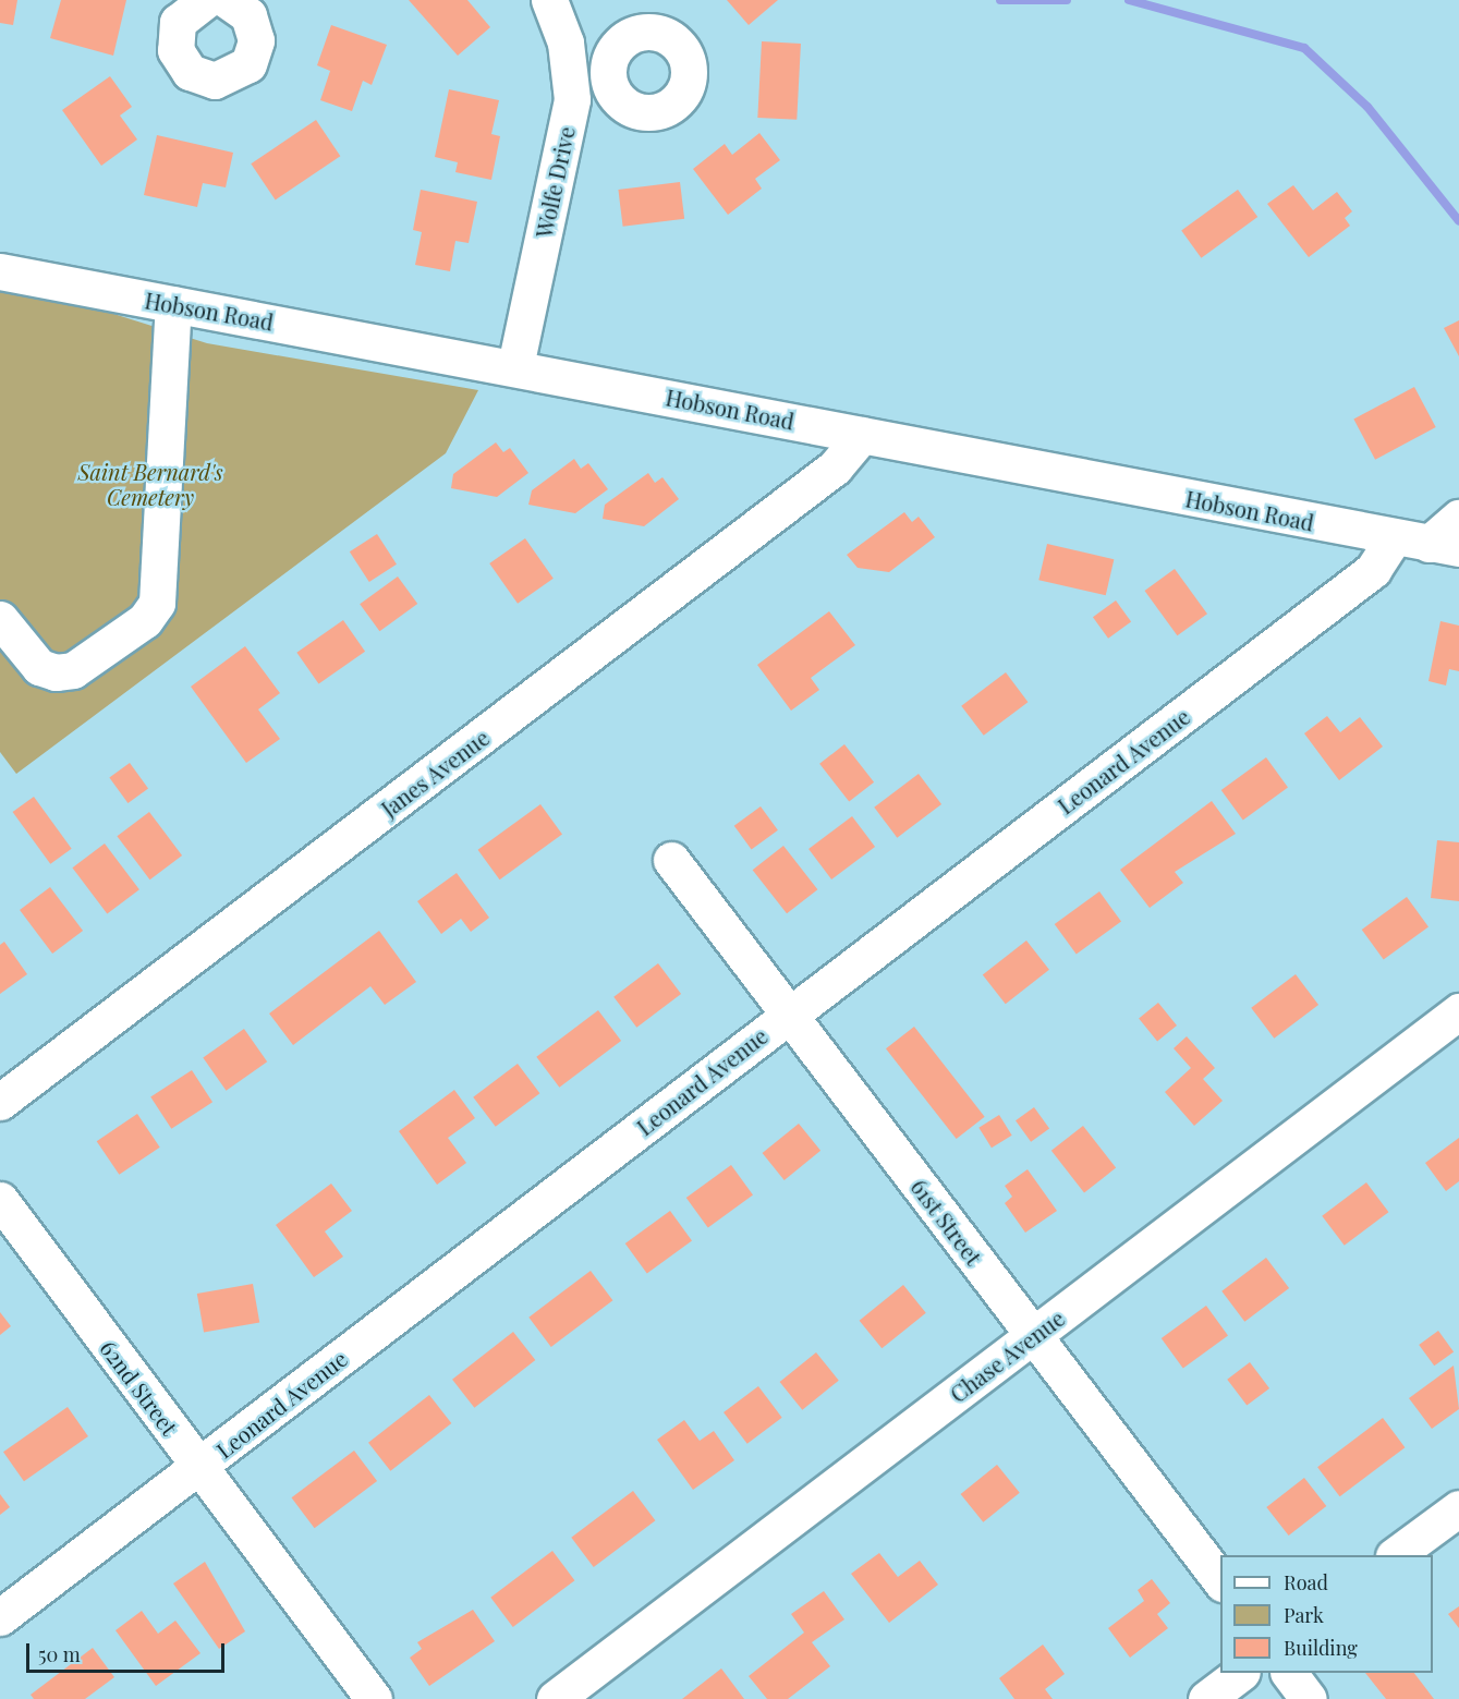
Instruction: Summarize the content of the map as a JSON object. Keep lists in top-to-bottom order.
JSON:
{
  "streets": {
    "street": [
      "Wolfe Drive",
      "Hobson Road",
      "Leonard Avenue",
      "Janes Avenue",
      "61st Street",
      "Chase Avenue",
      "62nd Street"
    ]
  },
  "crossings": [
    ["Wolfe Drive", "Hobson Road"],
    ["Hobson Road", "Leonard Avenue"],
    ["Hobson Road", "Janes Avenue"],
    ["Leonard Avenue", "61st Street"],
    ["Leonard Avenue", "62nd Street"],
    ["61st Street", "Chase Avenue"]
  ],
  "parks": ["Saint Bernard's Cemetery"],
  "legend": ["Road", "Park", "Building"],
  "scale_bar": "50 m"
}
